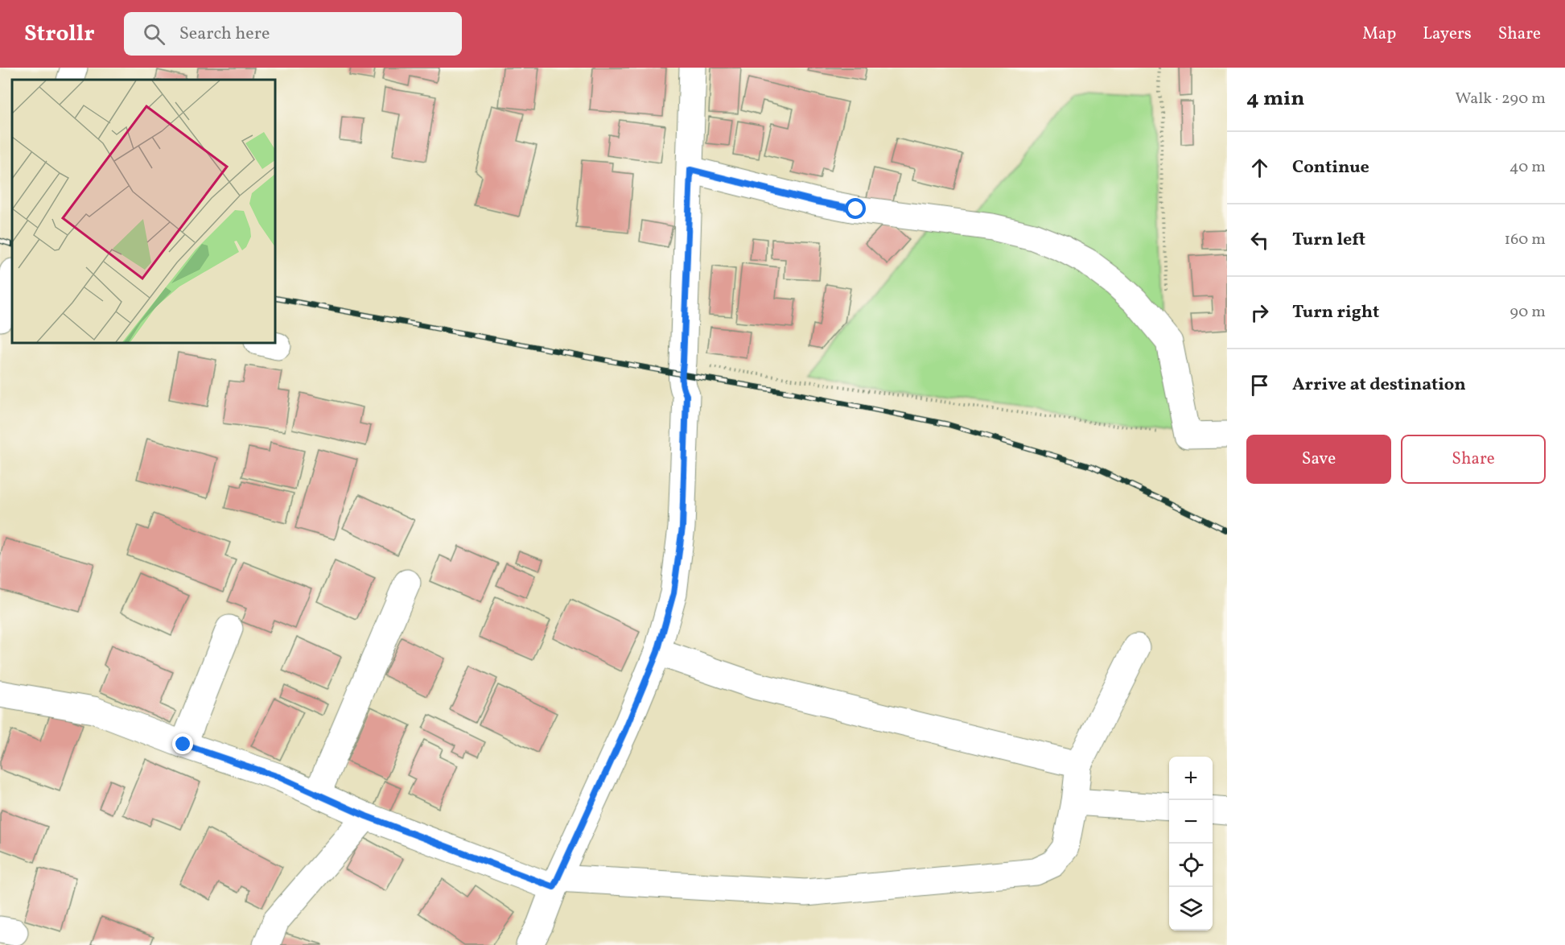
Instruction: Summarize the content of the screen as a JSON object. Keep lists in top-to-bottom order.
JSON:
{
  "page": {
    "header": "Strollr",
    "search": "Search here",
    "nav": ["Map", "Layers", "Share"],
    "heading": ["4 min", "Walk · 290 m"],
    "list": [
      ["Continue", "40 m"],
      ["Turn left", "160 m"],
      ["Turn right", "90 m"],
      "Arrive at destination"
    ],
    "buttons": ["Save", "Share"],
    "map_buttons": ["+", "−"]
  }
}
